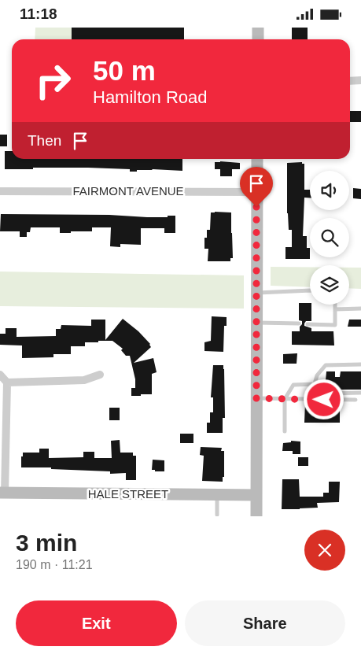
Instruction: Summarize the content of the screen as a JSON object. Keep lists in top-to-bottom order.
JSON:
{
  "streets": {
    "main road": ["HALE STREET"],
    "street": ["FAIRMONT AVENUE"]
  },
  "page": {
    "status": "11:18",
    "turn": ["50 m", "Hamilton Road"],
    "then": "Then",
    "heading": ["3 min", "190 m · 11:21"],
    "buttons": ["Exit", "Share"]
  }
}
